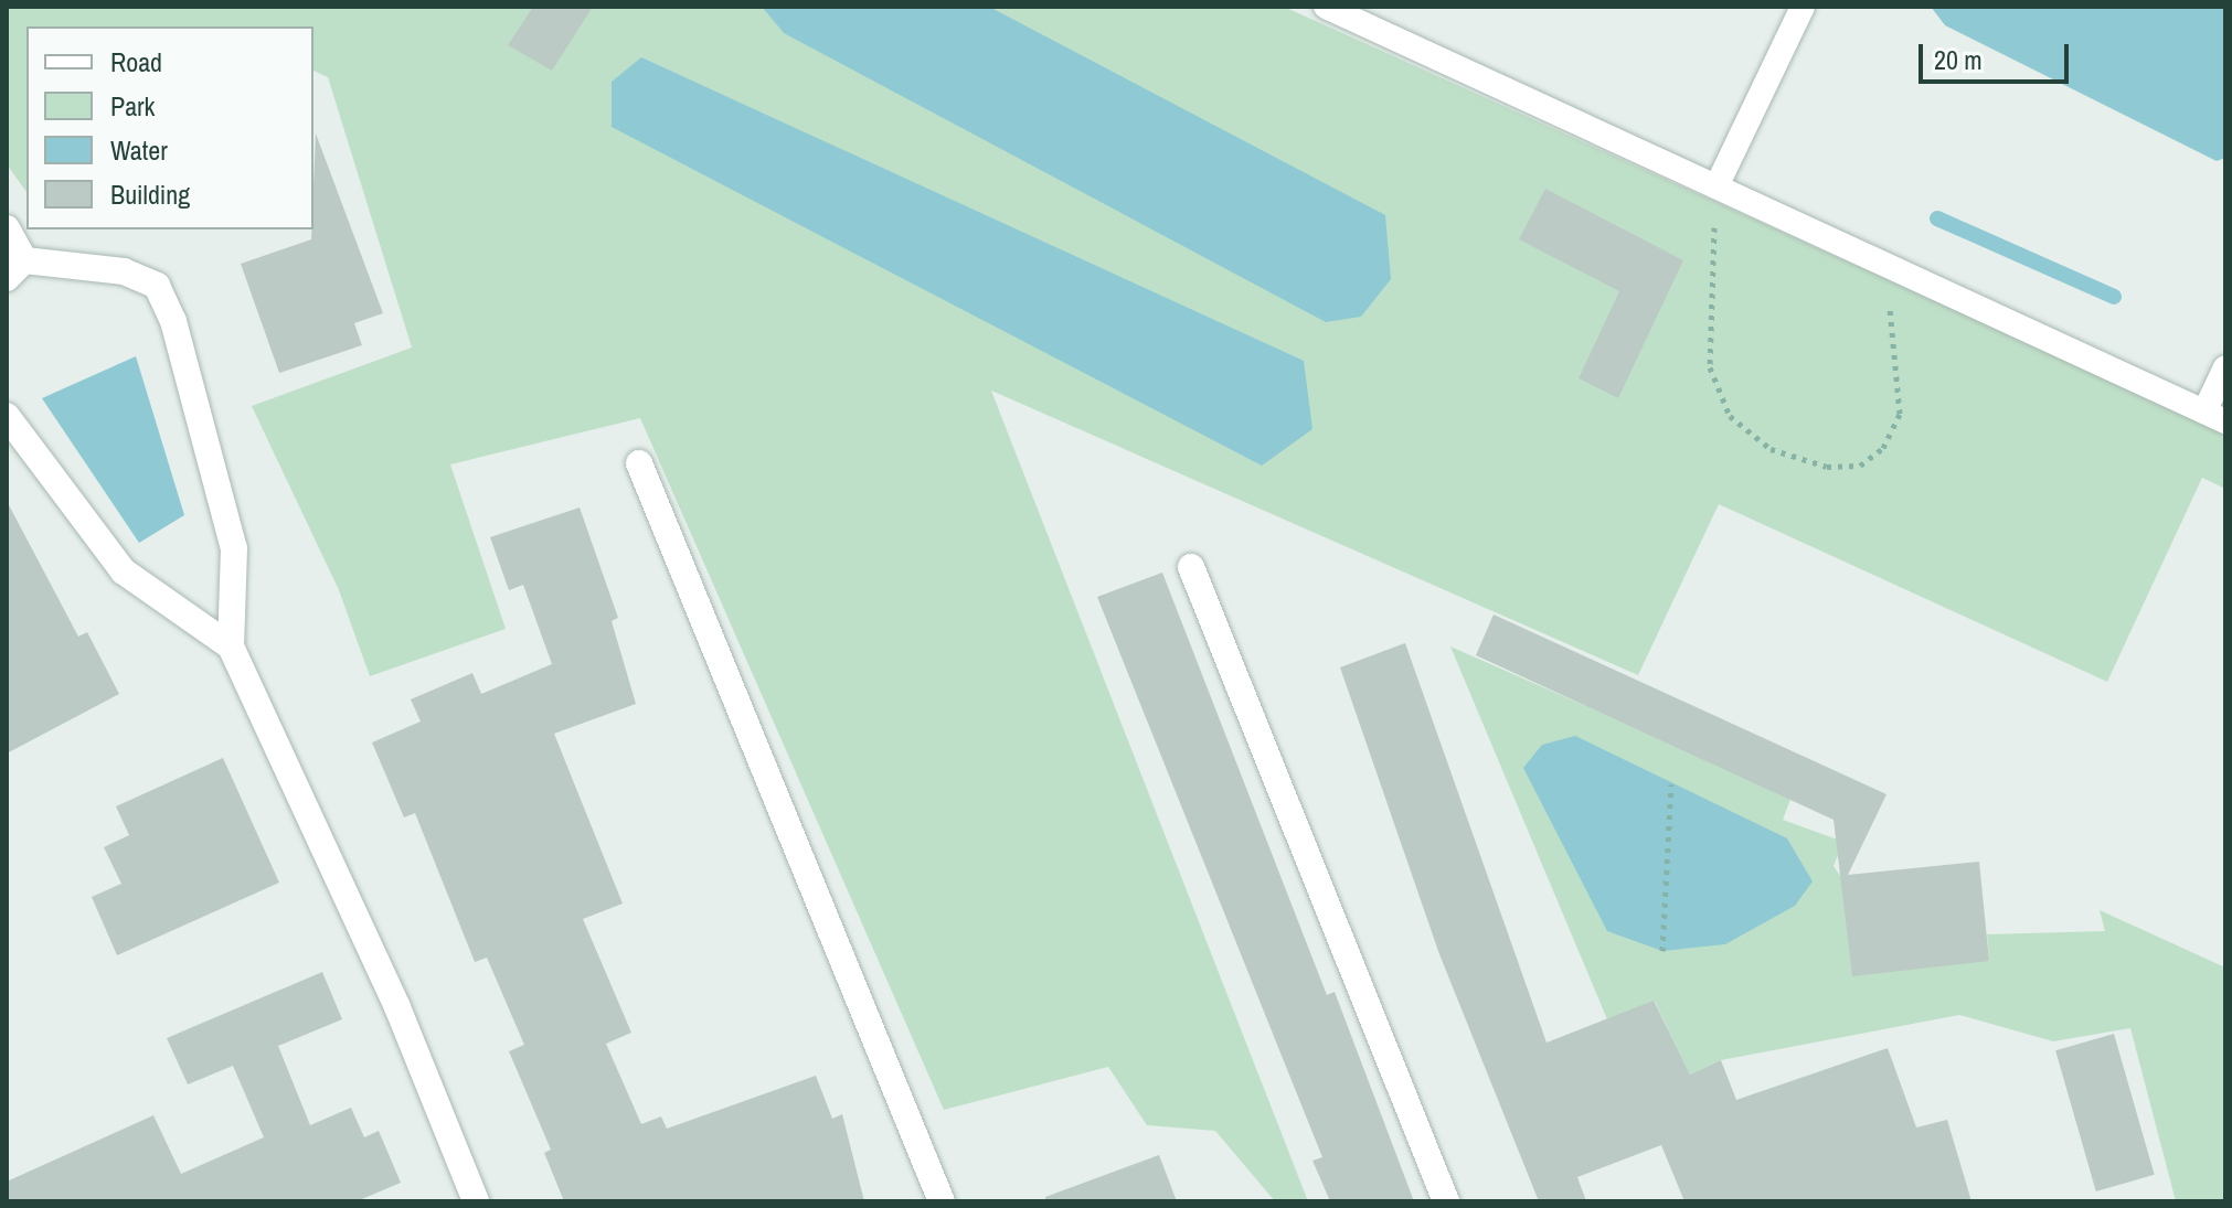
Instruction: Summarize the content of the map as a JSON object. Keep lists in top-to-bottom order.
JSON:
{
  "legend": [
    "Road",
    "Park",
    "Water",
    "Building"
  ],
  "scale_bar": "20 m"
}
